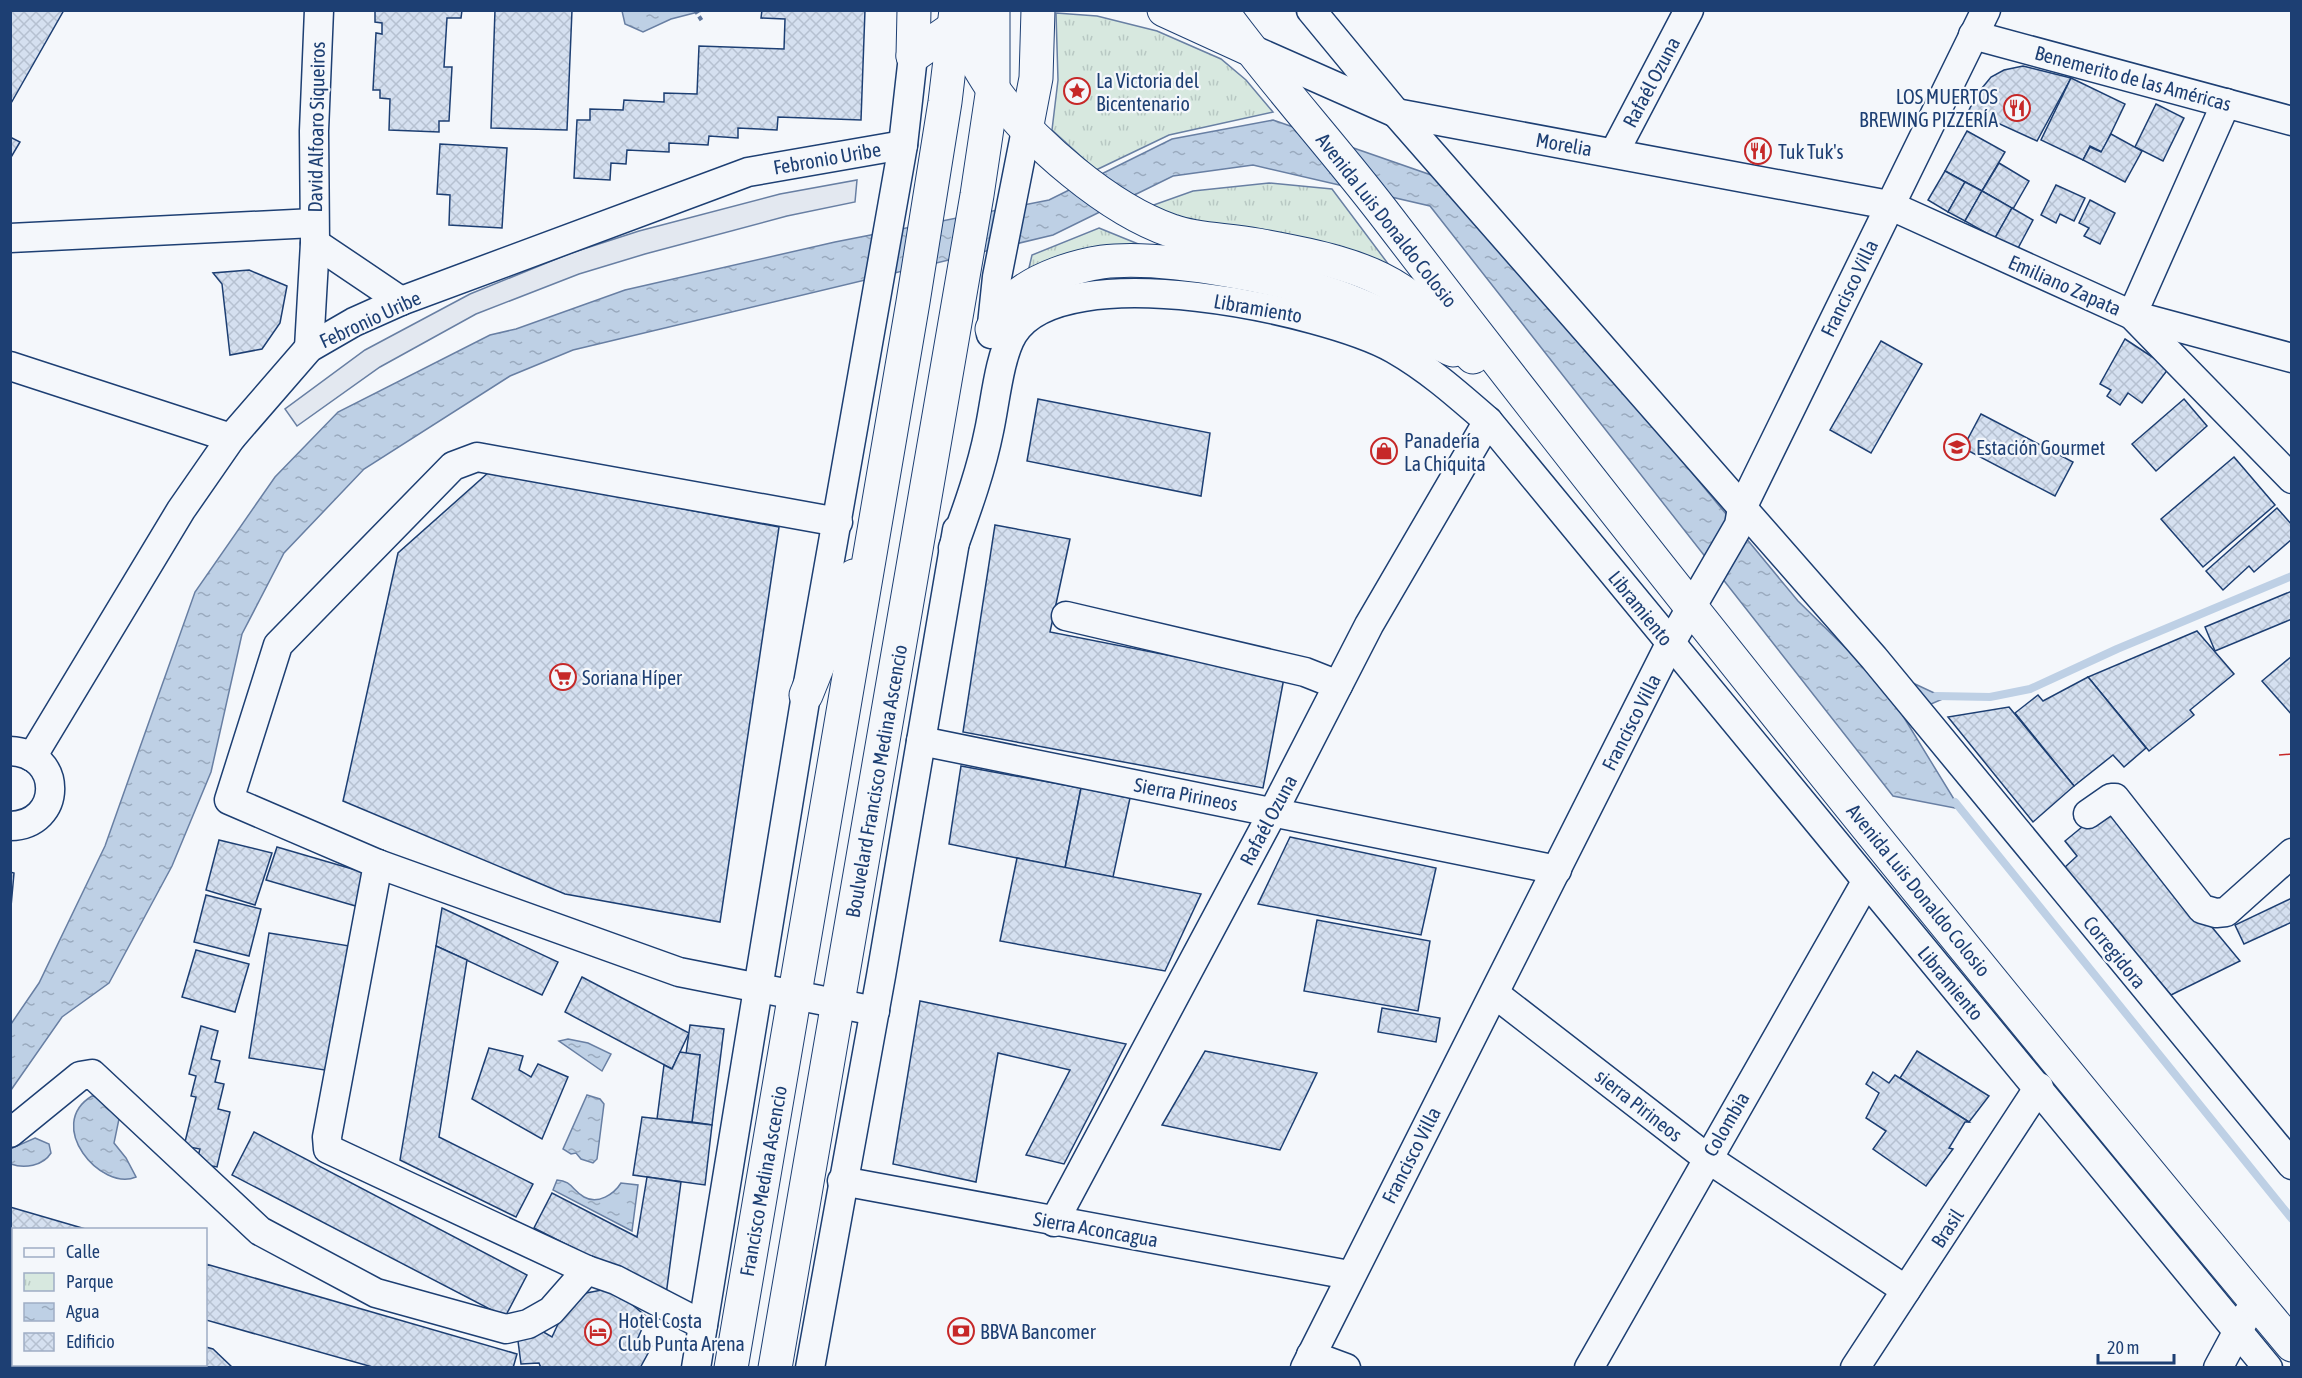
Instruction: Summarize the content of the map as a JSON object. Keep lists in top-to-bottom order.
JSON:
{
  "streets": {
    "main road": ["Avenida Luis Donaldo Colosio", "Boulvelard Francisco Medina Ascencio", "Francisco Medina Ascencio"],
    "street": [
      "Benemerito de las Américas",
      "Rafaél Ozuna",
      "David Alfoaro Siqueiros",
      "Morelia",
      "Febronio Uribe",
      "Emiliano Zapata",
      "Francisco Villa",
      "Libramiento",
      "Sierra Pirineos",
      "Corregidora",
      "sierra Pirineos",
      "Colombia",
      "Brasil",
      "Sierra Aconcagua"
    ]
  },
  "crossings": [
    ["Benemerito de las Américas", "Francisco Villa"],
    ["Rafaél Ozuna", "Morelia"],
    ["Rafaél Ozuna", "Libramiento"],
    ["Rafaél Ozuna", "Sierra Pirineos"],
    ["Rafaél Ozuna", "Sierra Aconcagua"],
    ["David Alfoaro Siqueiros", "Febronio Uribe"],
    ["Morelia", "Avenida Luis Donaldo Colosio"],
    ["Morelia", "Emiliano Zapata"],
    ["Morelia", "Francisco Villa"],
    ["Morelia", "Corregidora"],
    ["Avenida Luis Donaldo Colosio", "Francisco Villa"],
    ["Emiliano Zapata", "Francisco Villa"],
    ["Francisco Villa", "Libramiento"],
    ["Francisco Villa", "Sierra Pirineos"],
    ["Francisco Villa", "Corregidora"],
    ["Francisco Villa", "sierra Pirineos"],
    ["Francisco Villa", "Sierra Aconcagua"],
    ["Libramiento", "Colombia"],
    ["Libramiento", "Brasil"],
    ["sierra Pirineos", "Colombia"],
    ["sierra Pirineos", "Brasil"]
  ],
  "places": {
    "place": ["La Victoria del Bicentenario"],
    "restaurant": ["LOS MUERTOS BREWING PIZZERÍA", "Tuk Tuk's"],
    "school or university": ["Estación Gourmet"],
    "shop": ["Panadería La Chiquita"],
    "supermarket": ["Soriana Híper"],
    "bank": ["BBVA Bancomer"],
    "hotel": ["Hotel Costa Club Punta Arena"]
  },
  "legend": [
    "Calle",
    "Parque",
    "Agua",
    "Edificio"
  ],
  "scale_bar": "20 m"
}
